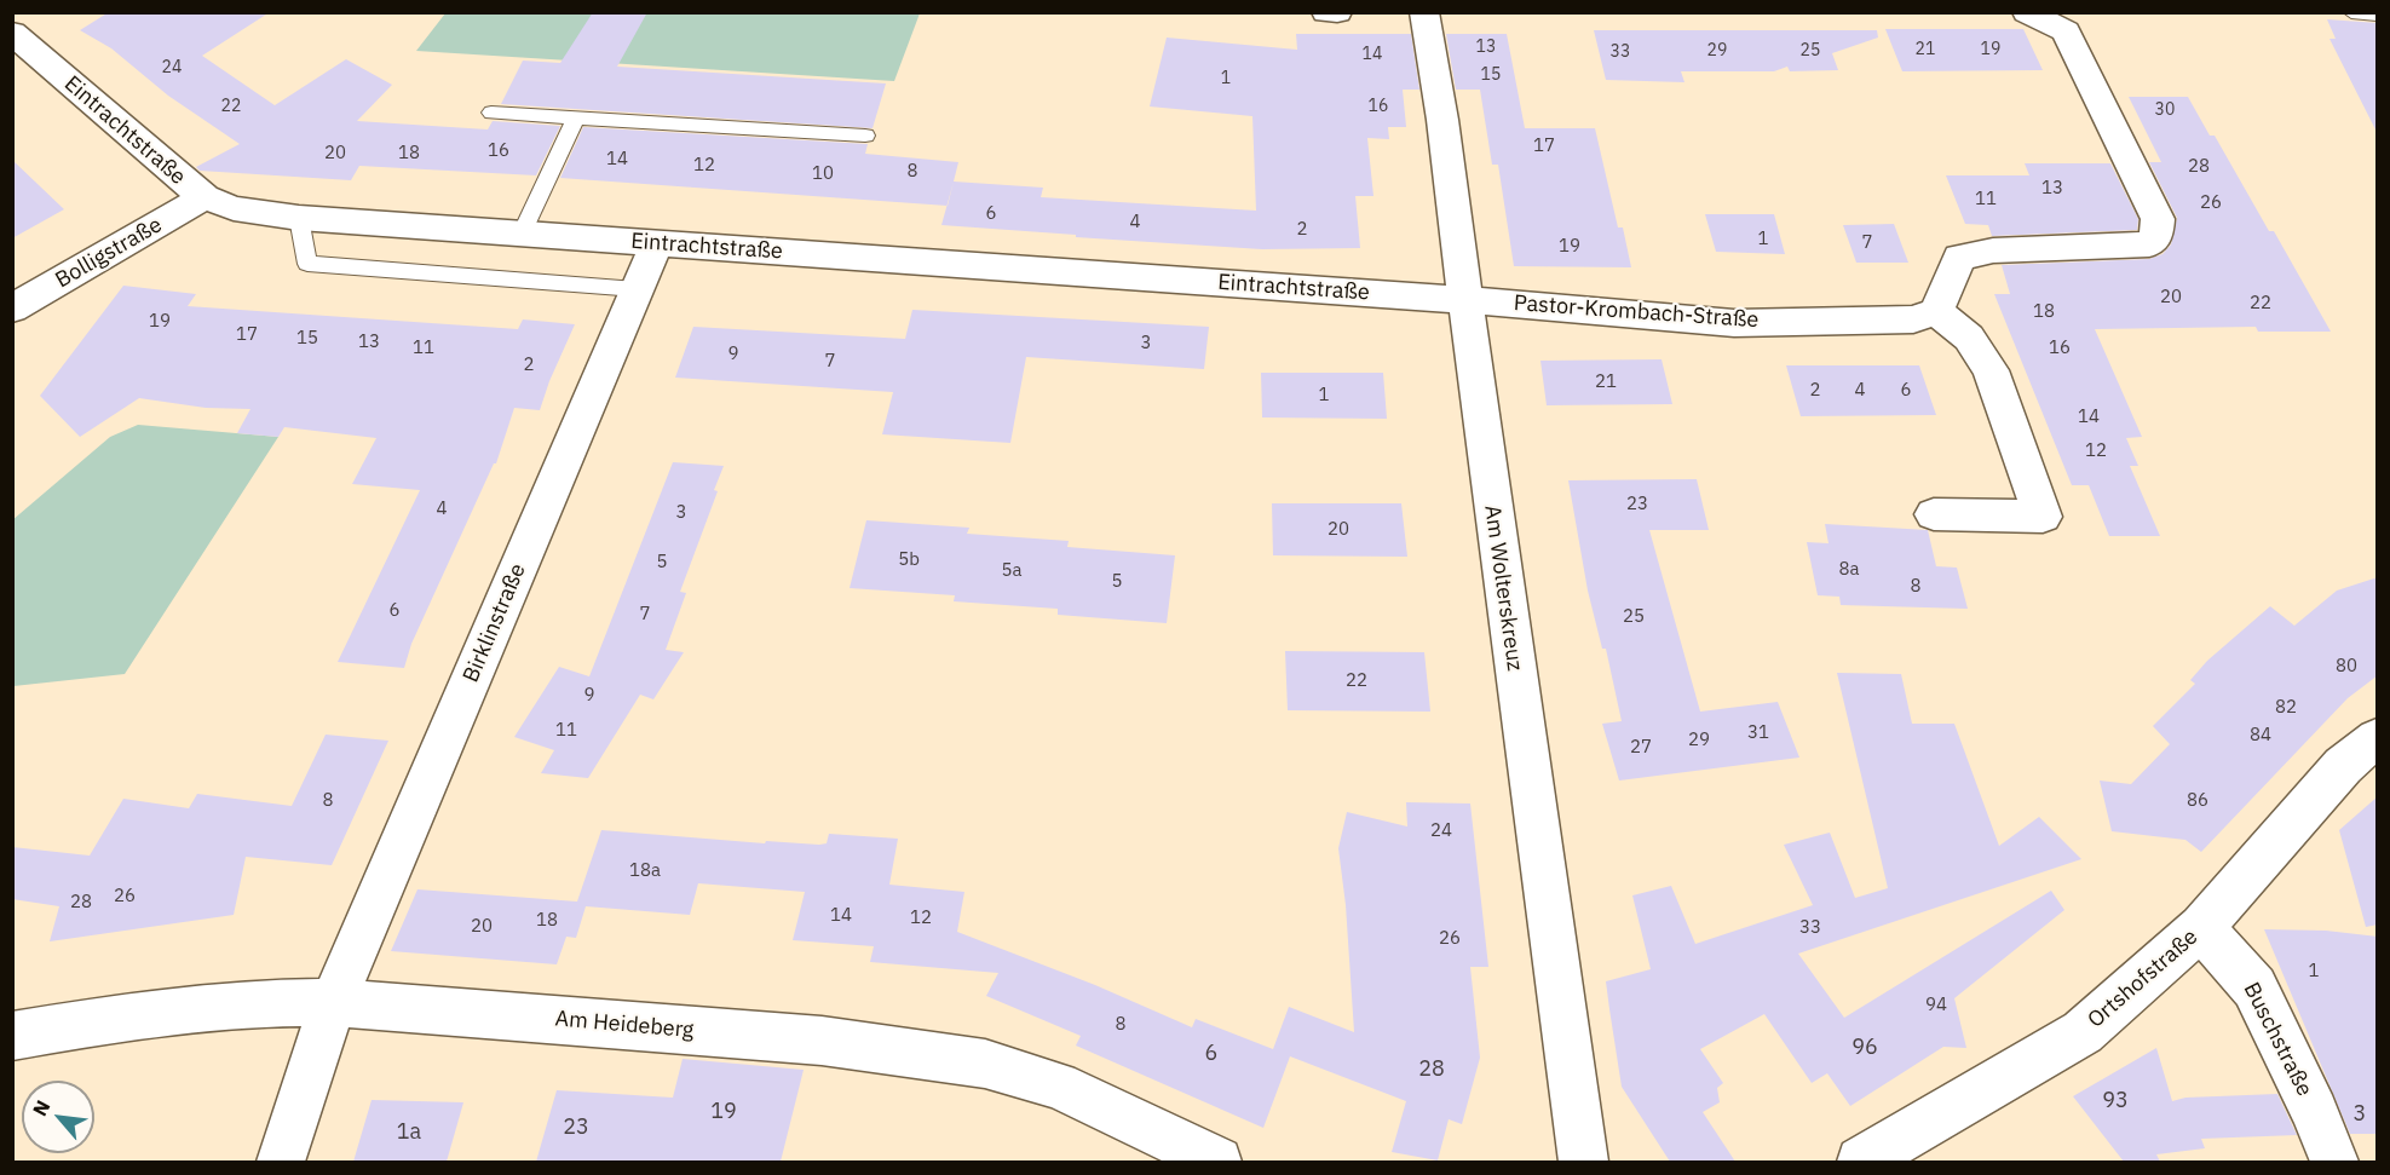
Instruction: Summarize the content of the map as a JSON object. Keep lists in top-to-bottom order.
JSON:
{
  "streets": {
    "street": [
      "Eintrachtstraße",
      "Bolligstraße",
      "Pastor-Krombach-Straße",
      "Am Wolterskreuz",
      "Birklinstraße",
      "Ortshofstraße",
      "Am Heideberg",
      "Buschstraße"
    ]
  },
  "crossings": [
    ["Eintrachtstraße", "Bolligstraße"],
    ["Eintrachtstraße", "Pastor-Krombach-Straße"],
    ["Eintrachtstraße", "Am Wolterskreuz"],
    ["Eintrachtstraße", "Birklinstraße"],
    ["Pastor-Krombach-Straße", "Am Wolterskreuz"],
    ["Birklinstraße", "Am Heideberg"],
    ["Ortshofstraße", "Buschstraße"]
  ],
  "house_numbers": [
    "13",
    "21",
    "19",
    "29",
    "25",
    "33",
    "14",
    "24",
    "15",
    "1",
    "22",
    "16",
    "30",
    "17",
    "16",
    "20",
    "18",
    "14",
    "12",
    "28",
    "8",
    "10",
    "13",
    "11",
    "26",
    "6",
    "4",
    "2",
    "1",
    "7",
    "19",
    "20",
    "22",
    "18",
    "19",
    "17",
    "15",
    "13",
    "3",
    "11",
    "16",
    "9",
    "7",
    "2",
    "21",
    "2",
    "4",
    "6",
    "1",
    "14",
    "12",
    "23",
    "4",
    "3",
    "20",
    "5b",
    "5",
    "8a",
    "5a",
    "5",
    "8",
    "6",
    "7",
    "25",
    "80",
    "22",
    "9",
    "82",
    "11",
    "31",
    "84",
    "29",
    "27",
    "8",
    "86",
    "24",
    "18a",
    "26",
    "28",
    "14",
    "12",
    "18",
    "20",
    "33",
    "26",
    "1",
    "94",
    "8",
    "96",
    "6",
    "28",
    "93",
    "19",
    "3",
    "23",
    "1a"
  ],
  "north": "top left"
}
